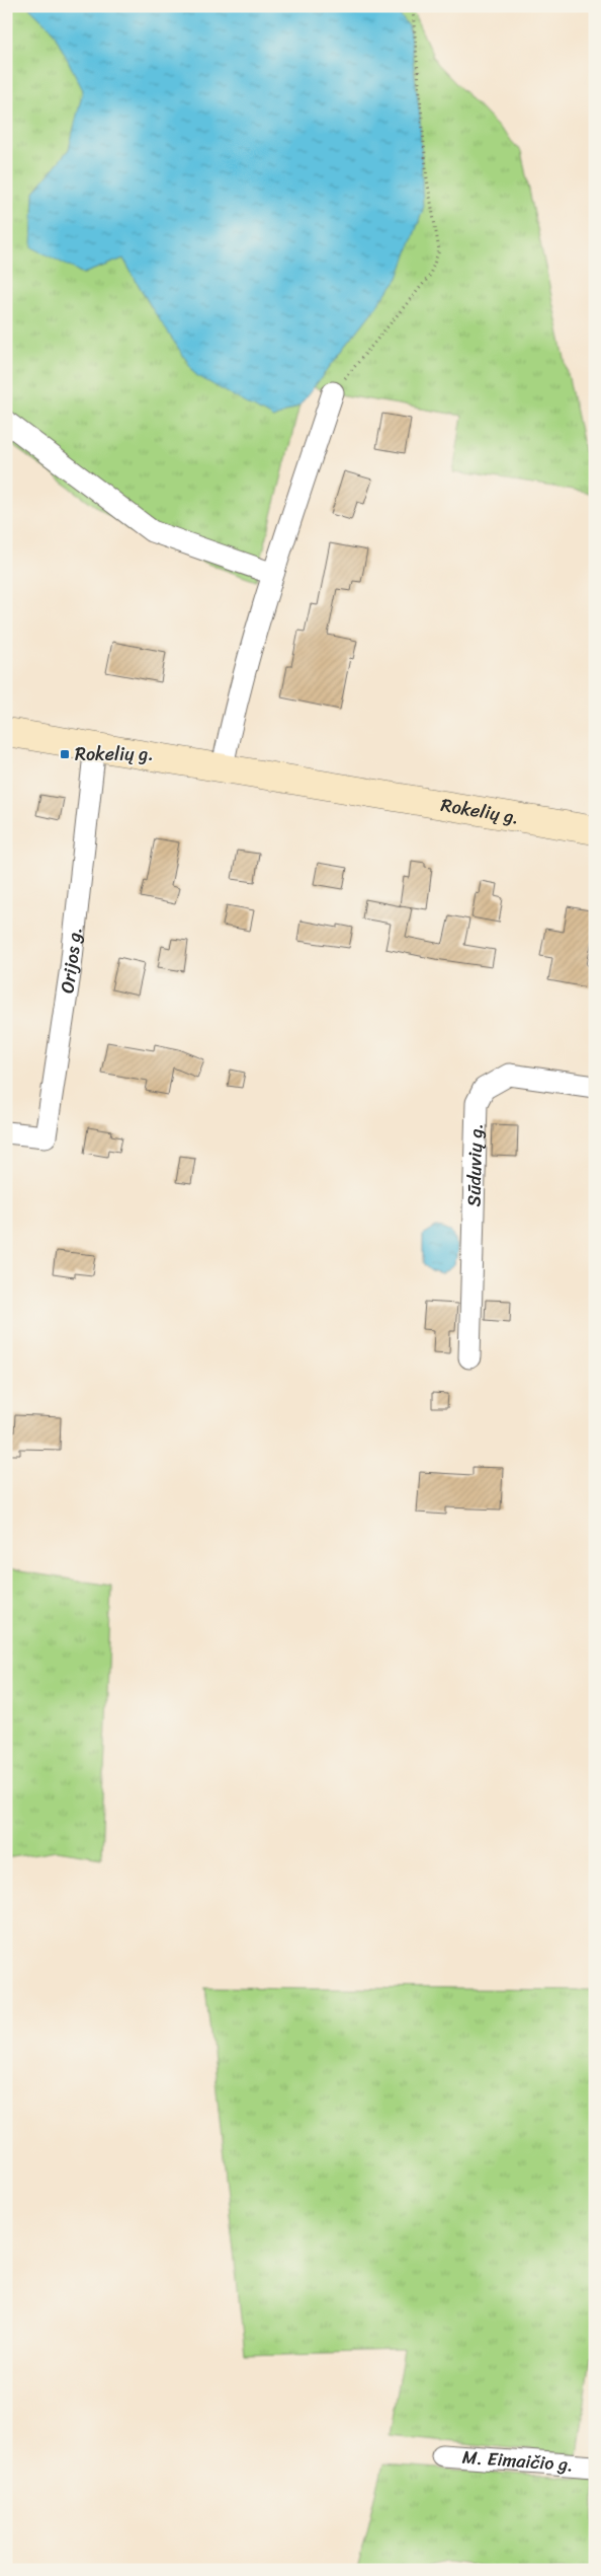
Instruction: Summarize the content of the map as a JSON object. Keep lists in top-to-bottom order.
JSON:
{
  "streets": {
    "main road": ["Rokelių g."],
    "street": ["Orijos g.", "Sūduvių g.", "M. Eimaičio g."]
  },
  "crossings": [
    ["Rokelių g.", "Orijos g."]
  ],
  "places": {
    "transit": ["Rokelių g."]
  }
}
